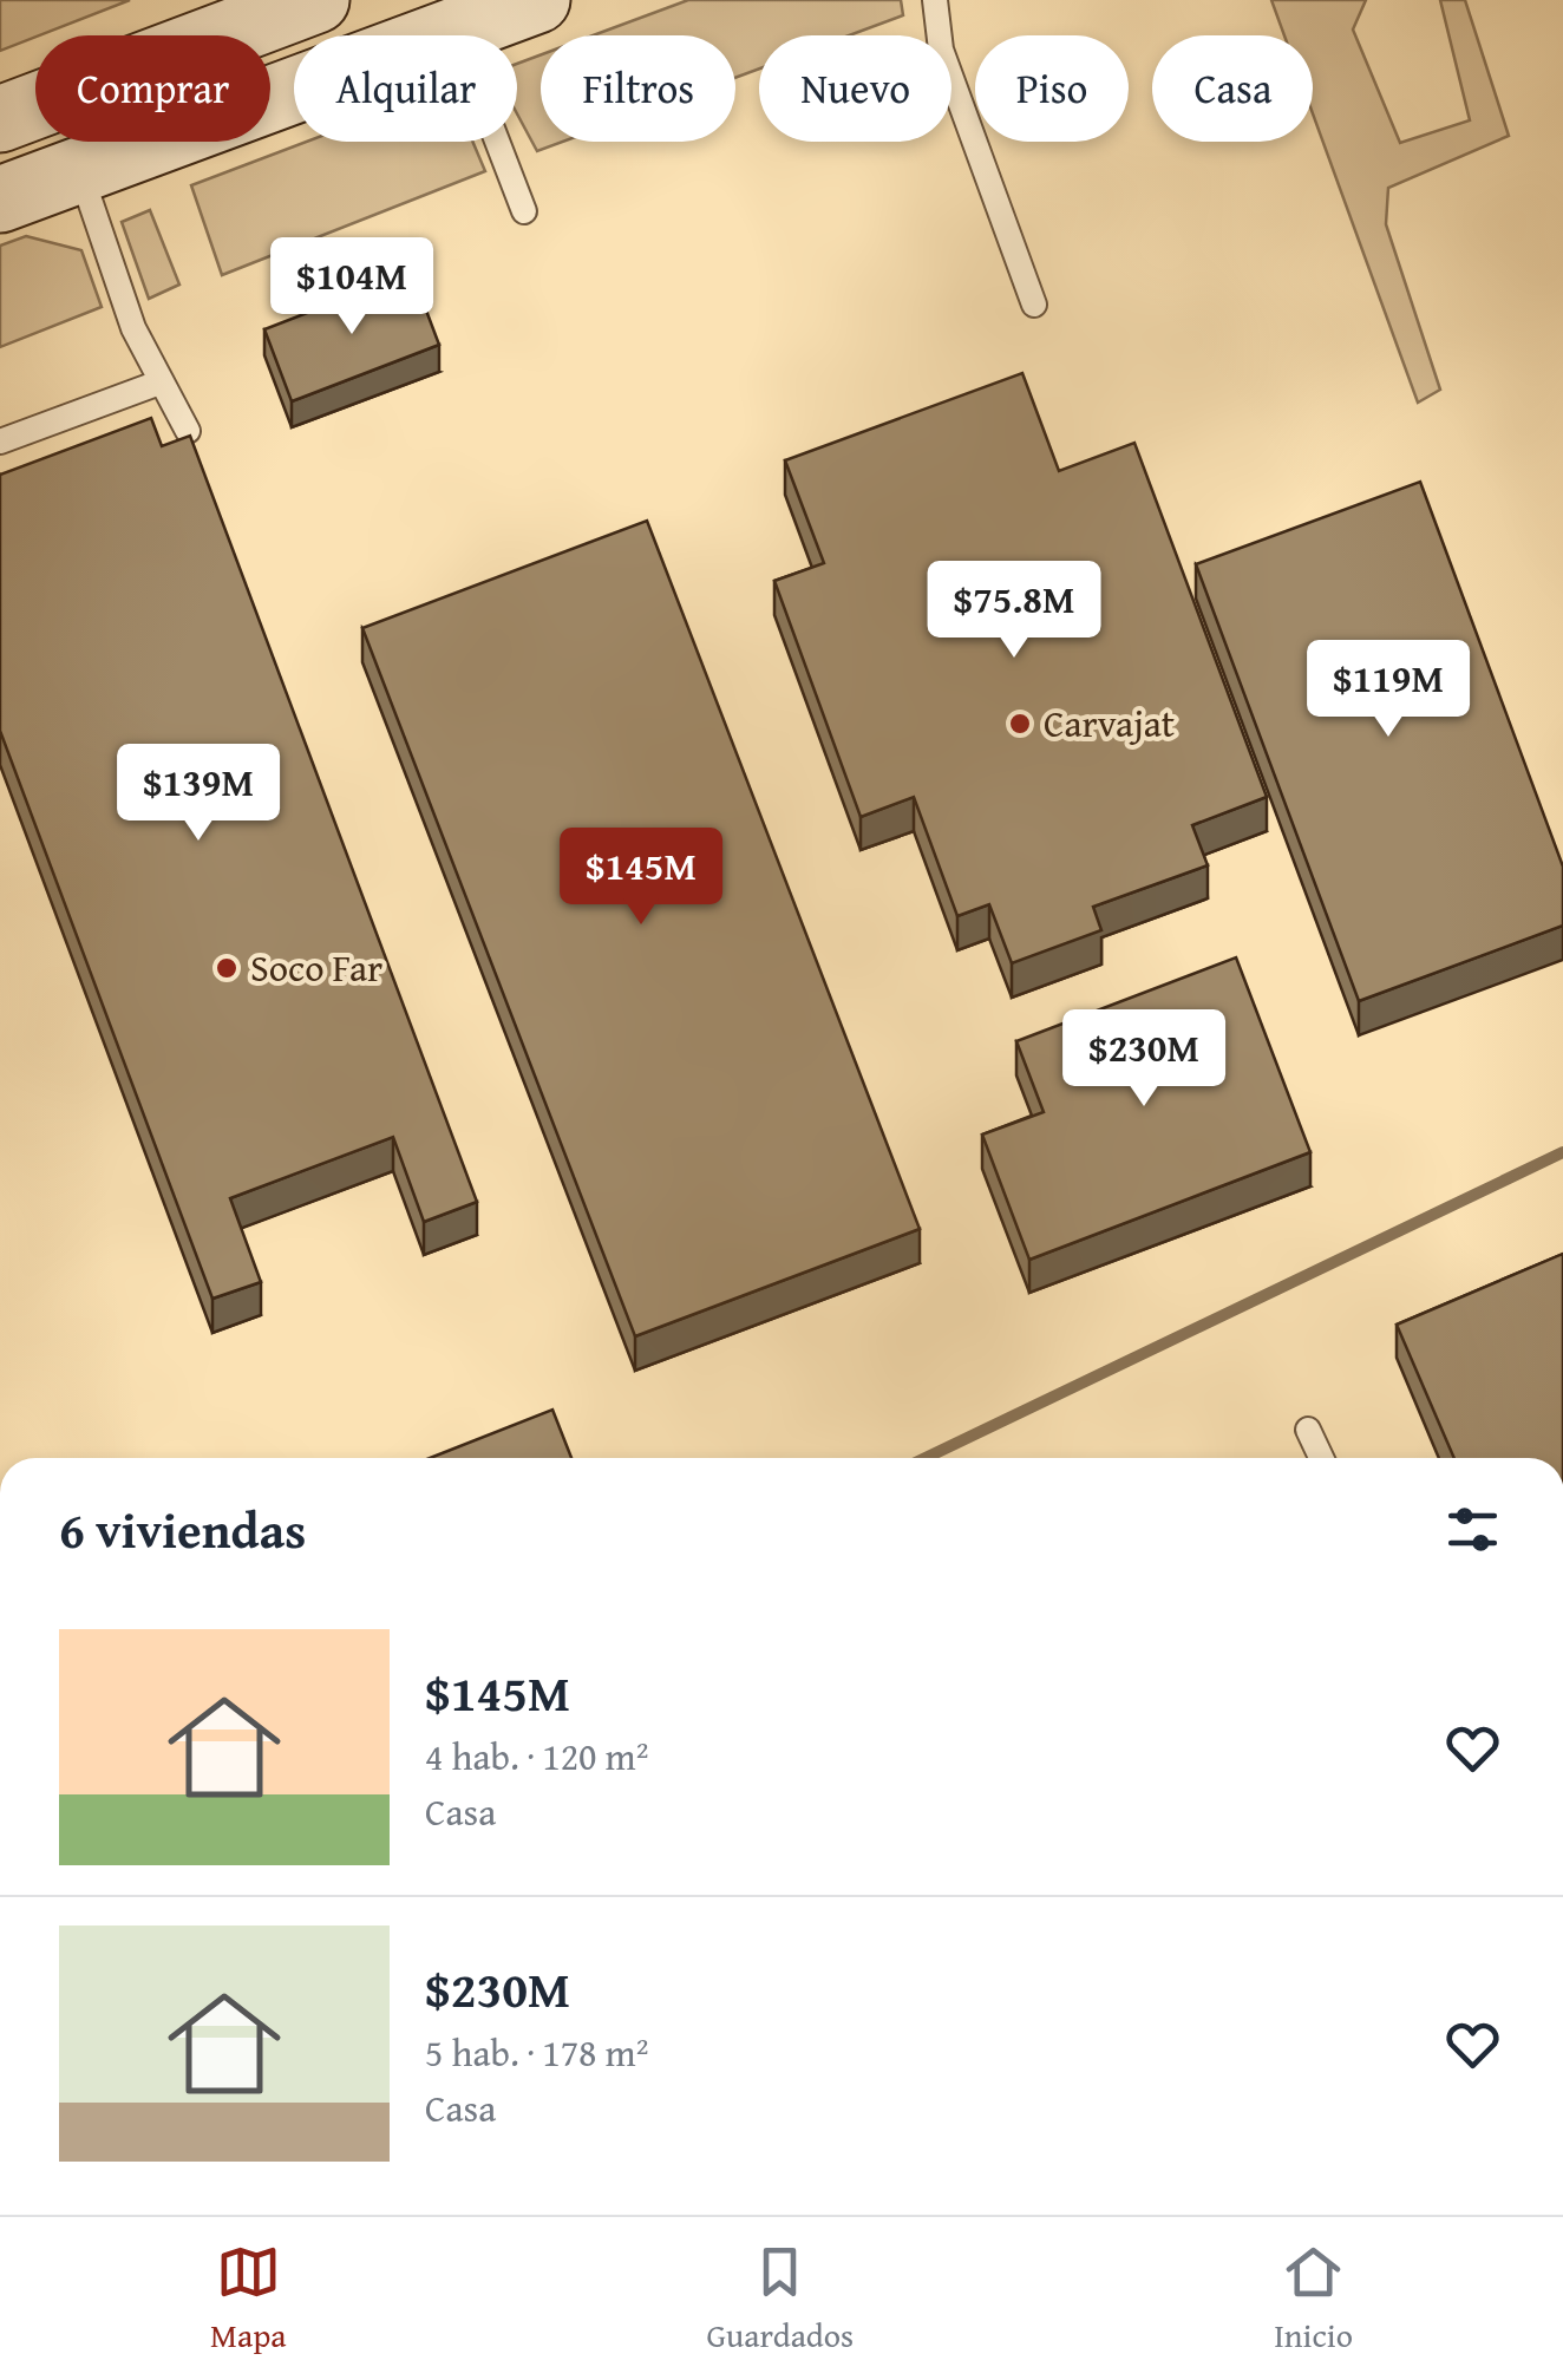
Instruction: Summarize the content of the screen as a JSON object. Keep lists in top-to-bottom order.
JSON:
{
  "places": ["Carvajat", "Soco Far"],
  "page": {
    "chip": [
      "Comprar",
      "Alquilar",
      "Filtros",
      "Nuevo",
      "Piso",
      "Casa"
    ],
    "price": [
      "$104M",
      "$75.8M",
      "$119M",
      "$139M",
      "$145M",
      "$230M"
    ],
    "heading": "6 viviendas",
    "list": [
      {
        "name": "$145M",
        "note": "4 hab. · 120 m² · Casa"
      },
      {
        "name": "$230M",
        "note": "5 hab. · 178 m² · Casa"
      }
    ],
    "tabs": ["Mapa", "Guardados", "Inicio"]
  }
}
